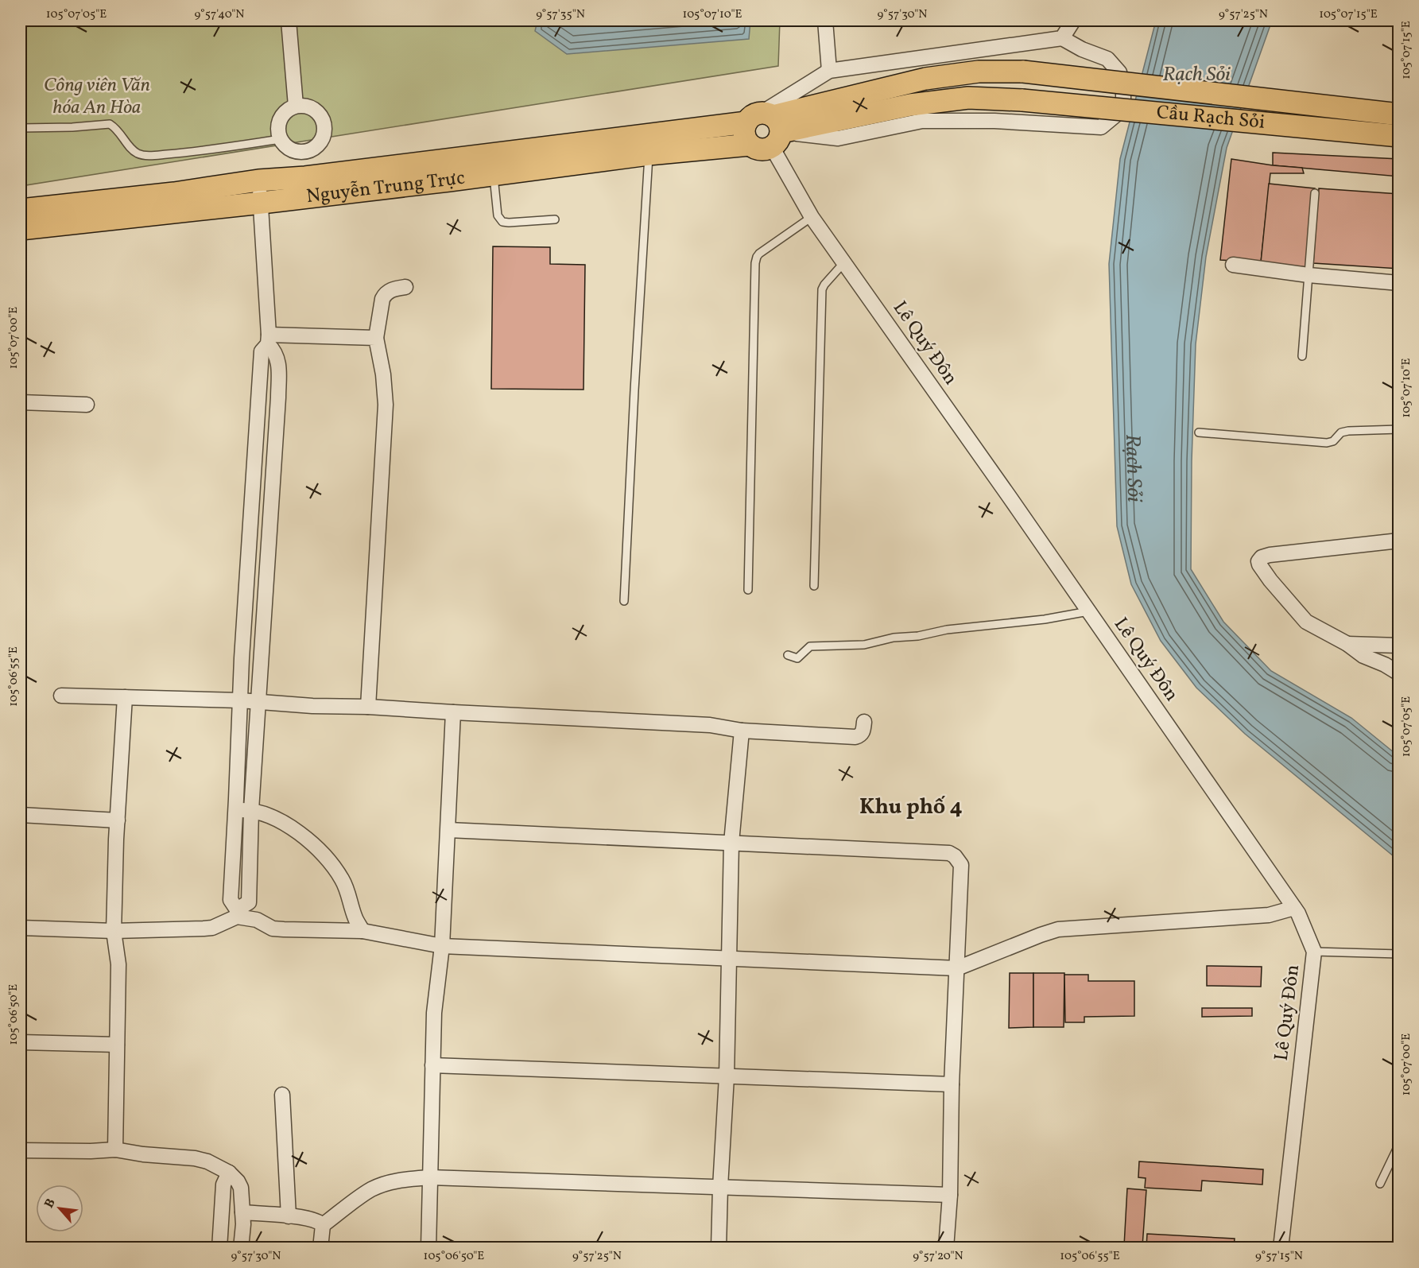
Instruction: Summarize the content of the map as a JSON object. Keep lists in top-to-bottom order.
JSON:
{
  "streets": {
    "main road": ["Cầu Rạch Sỏi", "Nguyễn Trung Trực"],
    "street": ["Lê Quý Đôn"]
  },
  "crossings": [
    ["Cầu Rạch Sỏi", "Nguyễn Trung Trực"],
    ["Nguyễn Trung Trực", "Lê Quý Đôn"]
  ],
  "districts": ["Khu phố 4"],
  "water": ["Rạch Sỏi"],
  "parks": ["Công viên Văn hóa An Hòa"],
  "north": "top left",
  "coordinates": [
    "105°07'05\"E",
    "9°57'40\"N",
    "9°57'35\"N",
    "105°07'10\"E",
    "9°57'30\"N",
    "9°57'25\"N",
    "105°07'15\"E",
    "105°07'00\"E",
    "105°06'55\"E",
    "105°06'50\"E",
    "9°57'20\"N",
    "9°57'15\"N"
  ]
}
